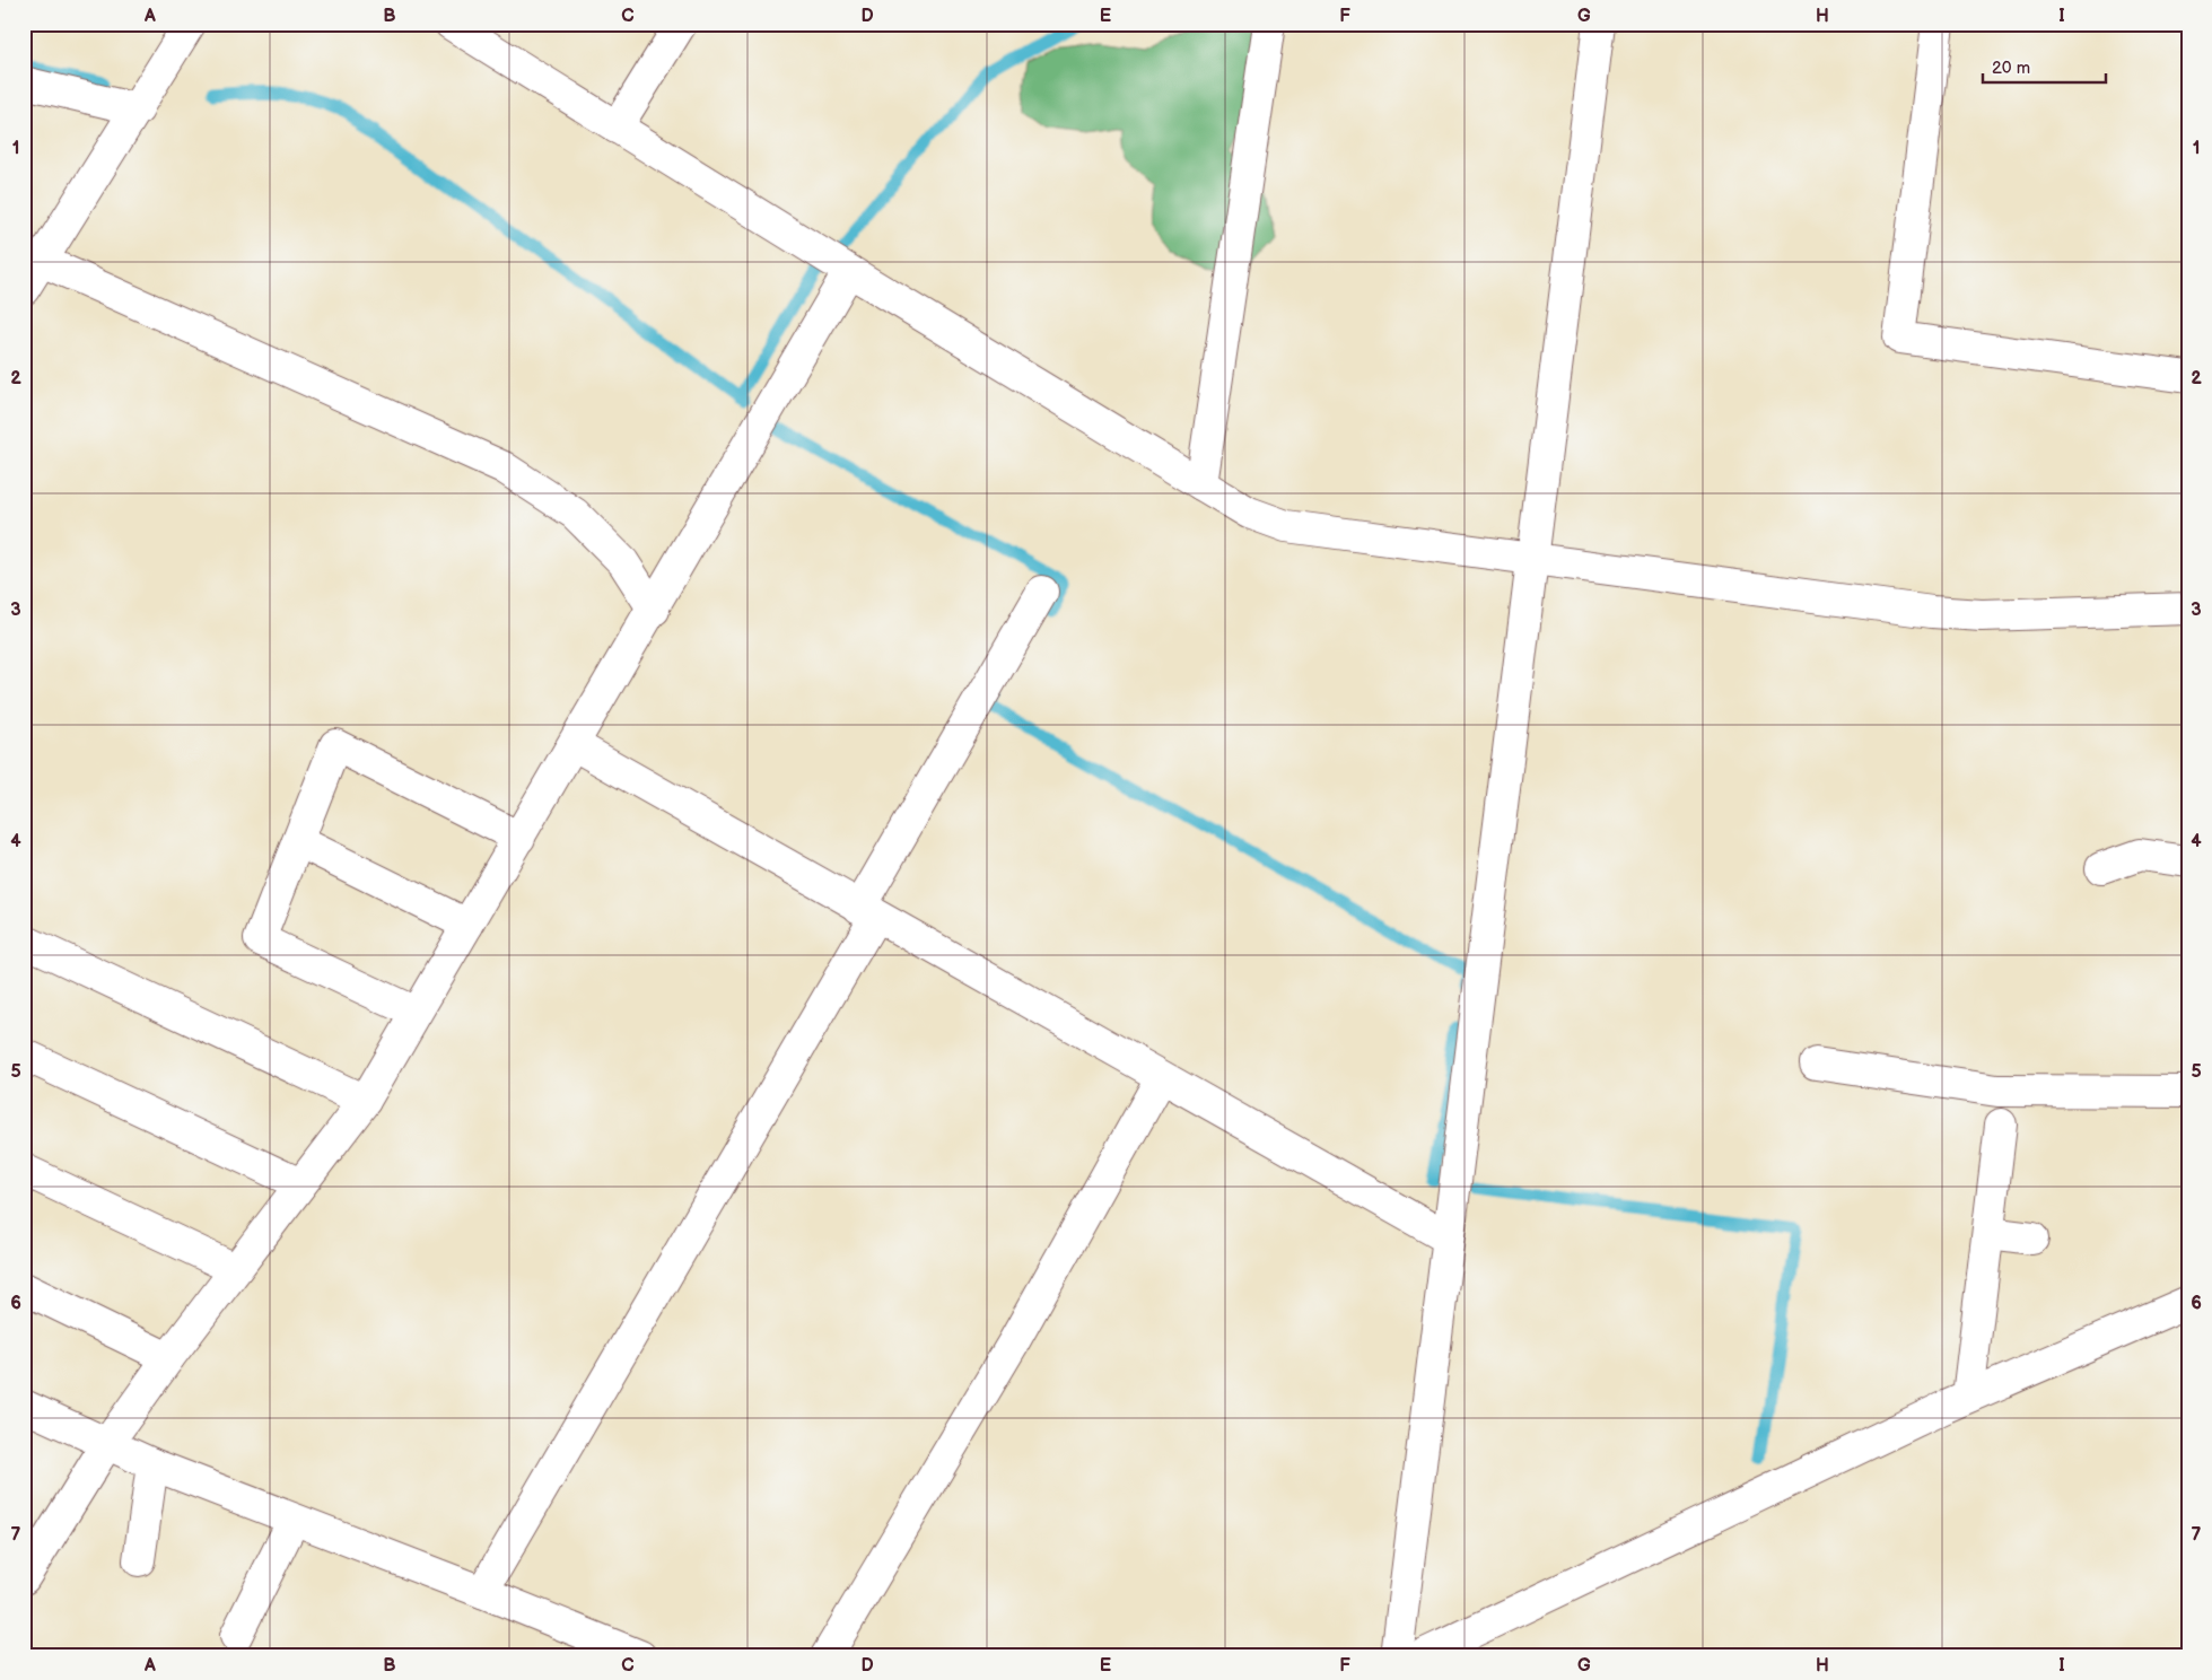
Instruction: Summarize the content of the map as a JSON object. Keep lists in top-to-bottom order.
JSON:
{
  "scale_bar": "20 m",
  "grid": {
    "columns": [
      "A",
      "B",
      "C",
      "D",
      "E",
      "F",
      "G",
      "H",
      "I"
    ],
    "rows": [
      "1",
      "2",
      "3",
      "4",
      "5",
      "6",
      "7"
    ]
  }
}
